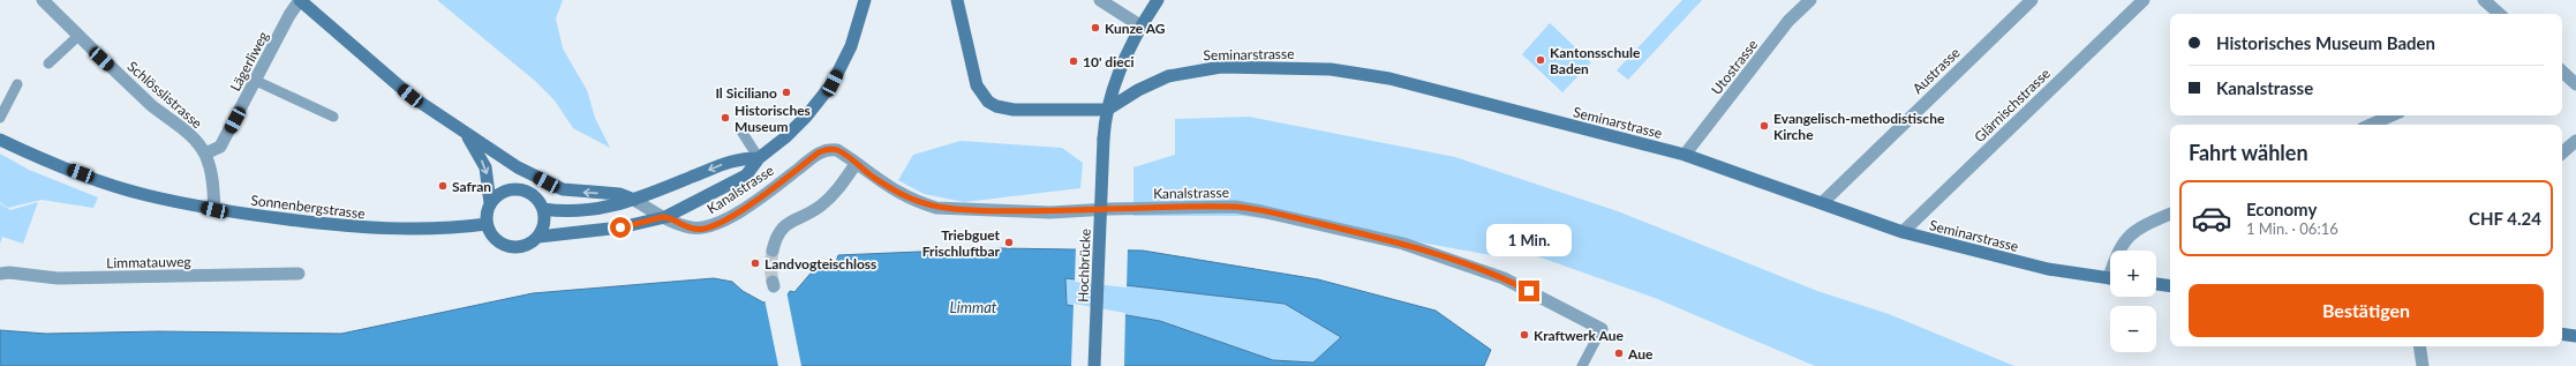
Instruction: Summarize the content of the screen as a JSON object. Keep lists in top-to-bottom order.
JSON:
{
  "streets": {
    "main road": ["Seminarstrasse", "Sonnenbergstrasse", "Hochbrücke"],
    "street": [
      "Lägerliweg",
      "Utostrasse",
      "Austrasse",
      "Schlösslistrasse",
      "Glärnischstrasse",
      "Kanalstrasse",
      "Limmatauweg"
    ]
  },
  "crossings": [
    ["Seminarstrasse", "Utostrasse"],
    ["Seminarstrasse", "Austrasse"],
    ["Seminarstrasse", "Glärnischstrasse"],
    ["Seminarstrasse", "Hochbrücke"],
    ["Lägerliweg", "Schlösslistrasse"],
    ["Schlösslistrasse", "Sonnenbergstrasse"]
  ],
  "water": ["Limmat"],
  "places": [
    "Kunze AG",
    "Kantonsschule Baden",
    "10' dieci",
    "Il Siciliano",
    "Historisches Museum",
    "Evangelisch-methodistische Kirche",
    "Safran",
    "Triebguet Frischluftbar",
    "Landvogteischloss",
    "Kraftwerk Aue",
    "Aue"
  ],
  "page": {
    "banner": ["Historisches Museum Baden", "Kanalstrasse"],
    "heading": "Fahrt wählen",
    "list": [
      {
        "name": "Economy",
        "note": "1 Min. · 06:16",
        "value": "CHF 4.24"
      }
    ],
    "bubble": "1 Min.",
    "map_buttons": ["+", "−"],
    "buttons": "Bestätigen"
  }
}
